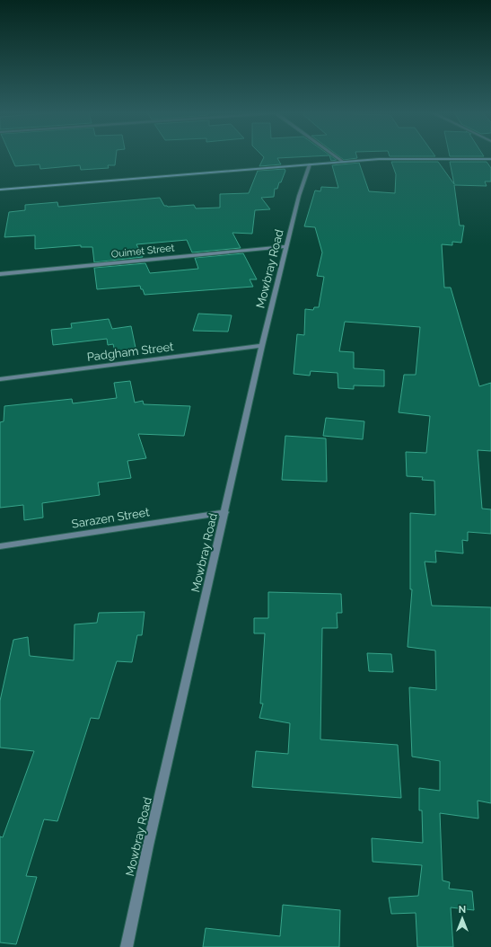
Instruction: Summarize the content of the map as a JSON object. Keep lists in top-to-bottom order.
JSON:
{
  "streets": {
    "street": [
      "Ouimet Street",
      "Mowbray Road",
      "Padgham Street",
      "Sarazen Street"
    ]
  },
  "crossings": [
    ["Ouimet Street", "Mowbray Road"],
    ["Mowbray Road", "Padgham Street"],
    ["Mowbray Road", "Sarazen Street"]
  ],
  "north": "top"
}
